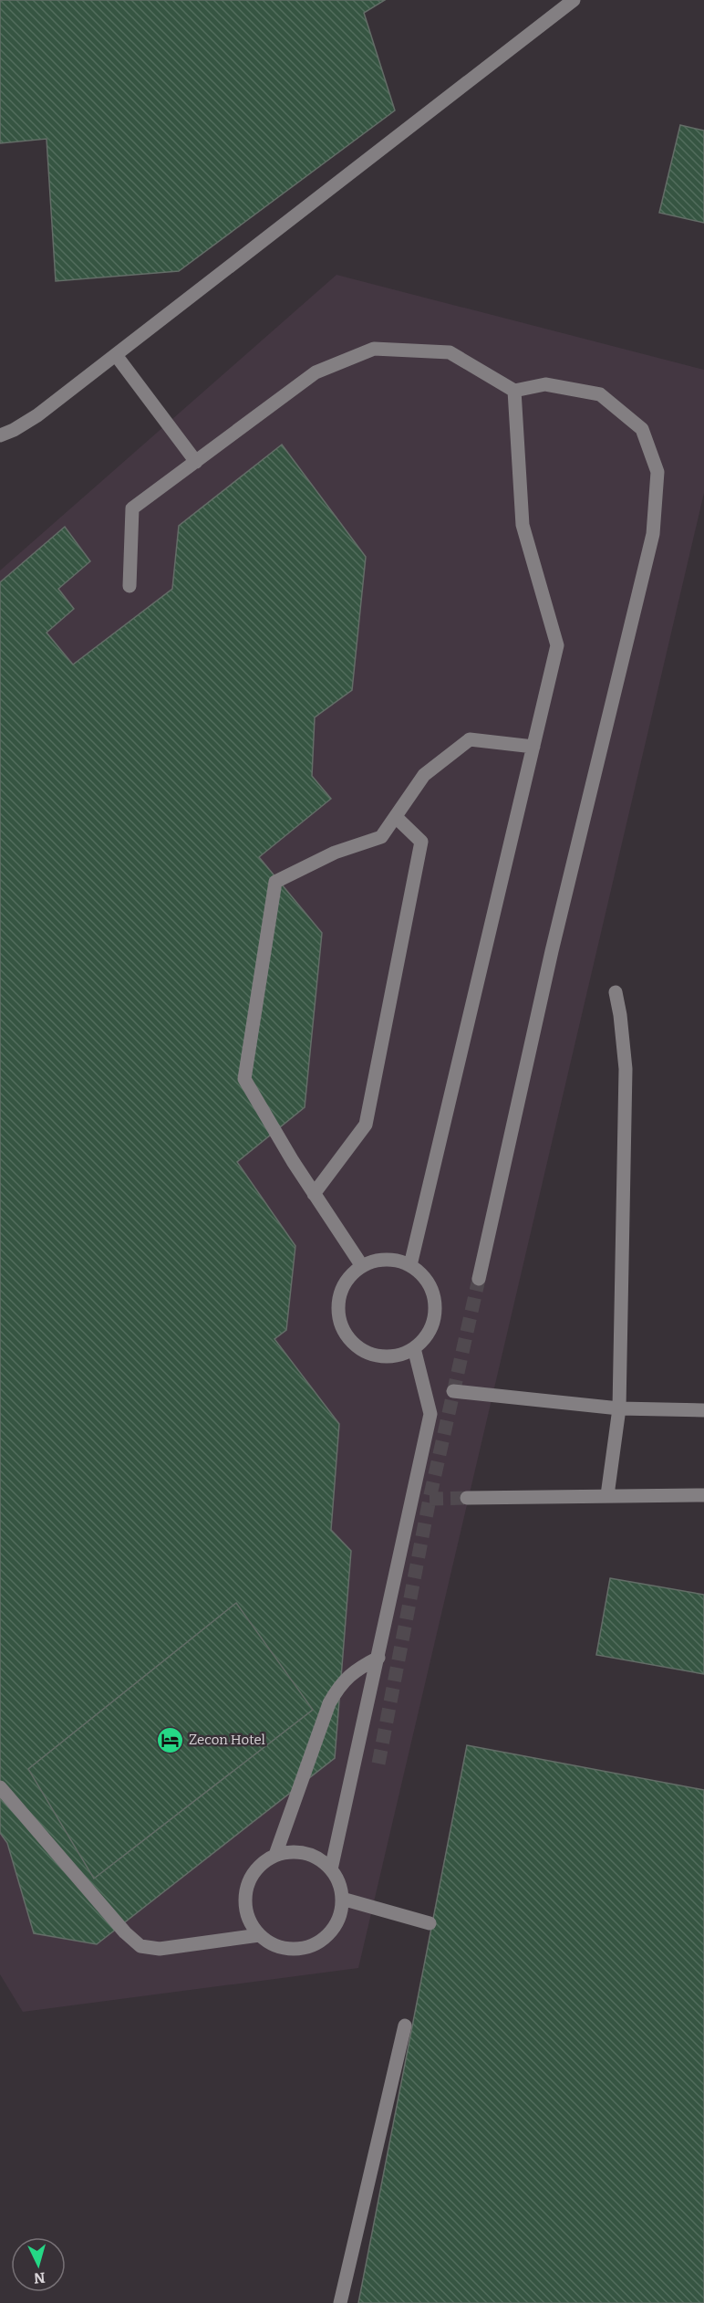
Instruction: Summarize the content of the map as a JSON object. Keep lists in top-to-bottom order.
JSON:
{
  "places": {
    "hotel": ["Zecon Hotel"]
  },
  "north": "bottom"
}
